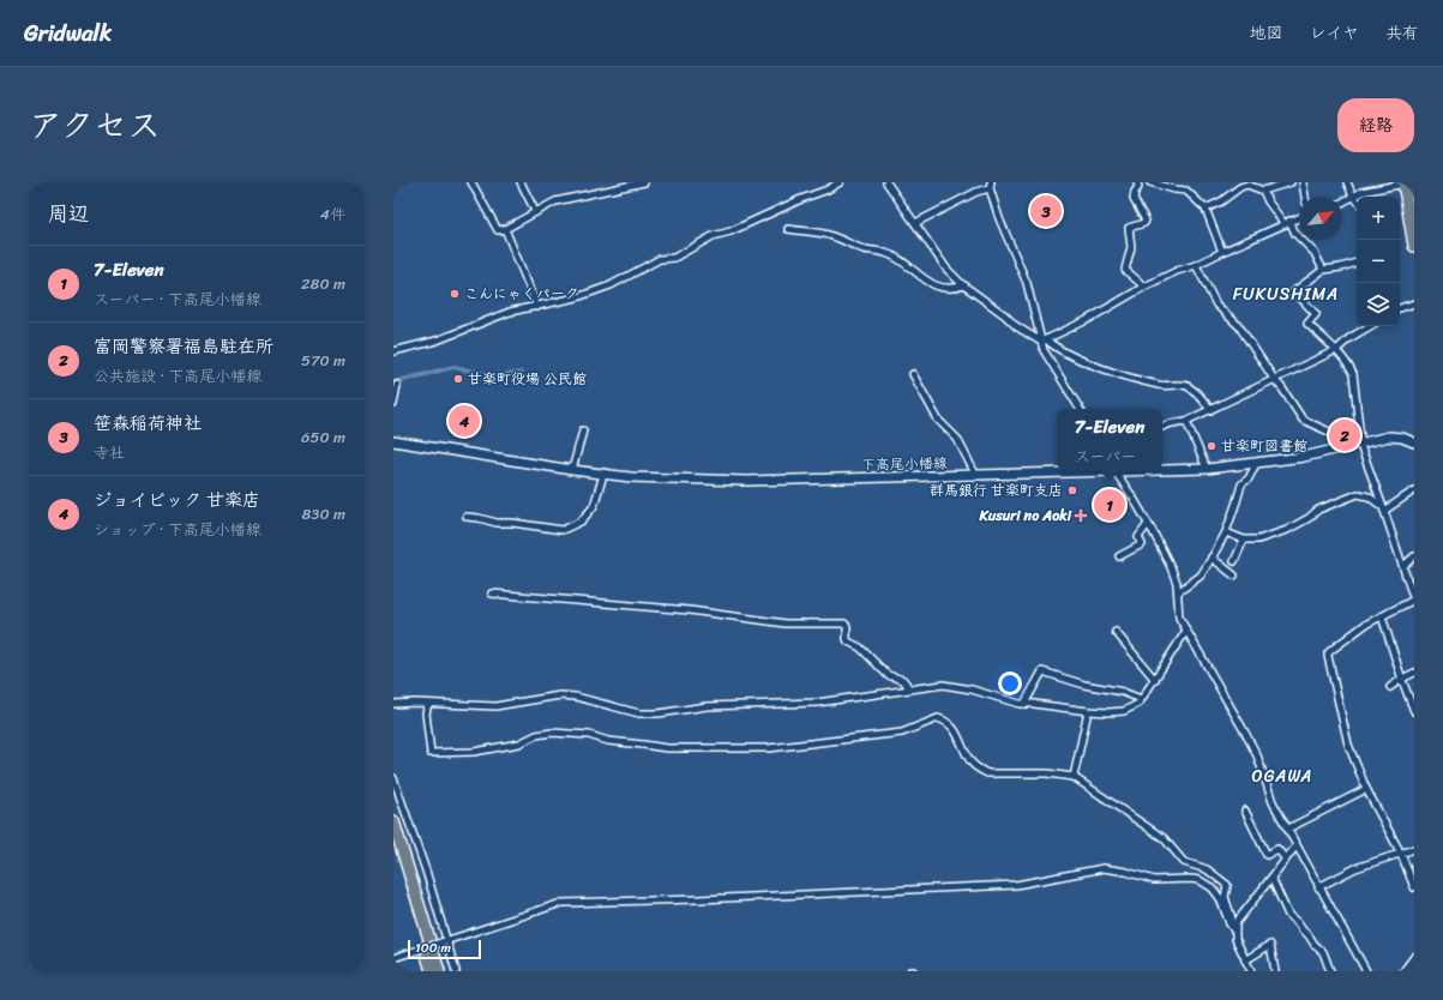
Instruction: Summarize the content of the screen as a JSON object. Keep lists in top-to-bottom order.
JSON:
{
  "streets": {
    "main road": ["下高尾小幡線"]
  },
  "districts": ["FUKUSHIMA", "OGAWA"],
  "places": {
    "other": [
      "こんにゃくパーク",
      "甘楽町役場 公民館",
      "甘楽町図書館",
      "群馬銀行 甘楽町支店"
    ],
    "health": ["Kusuri no Aoki"]
  },
  "scale_bar": "100 m",
  "north": "top right",
  "page": {
    "header": "Gridwalk",
    "nav": ["地図", "レイヤ", "共有"],
    "title": "アクセス",
    "buttons": "経路",
    "heading": ["周辺", "4件"],
    "pins": [
      "3",
      "4",
      "2",
      "1"
    ],
    "map_buttons": ["+", "−"],
    "list": [
      {
        "mark": "1",
        "name": "7-Eleven",
        "note": "スーパー · 下高尾小幡線",
        "value": "280 m"
      },
      {
        "mark": "2",
        "name": "富岡警察署福島駐在所",
        "note": "公共施設 · 下高尾小幡線",
        "value": "570 m"
      },
      {
        "mark": "3",
        "name": "笹森稲荷神社",
        "note": "寺社",
        "value": "650 m"
      },
      {
        "mark": "4",
        "name": "ジョイピック 甘楽店",
        "note": "ショップ · 下高尾小幡線",
        "value": "830 m"
      }
    ],
    "popup": ["7-Eleven", "スーパー"],
    "scale": "100 m"
  }
}
